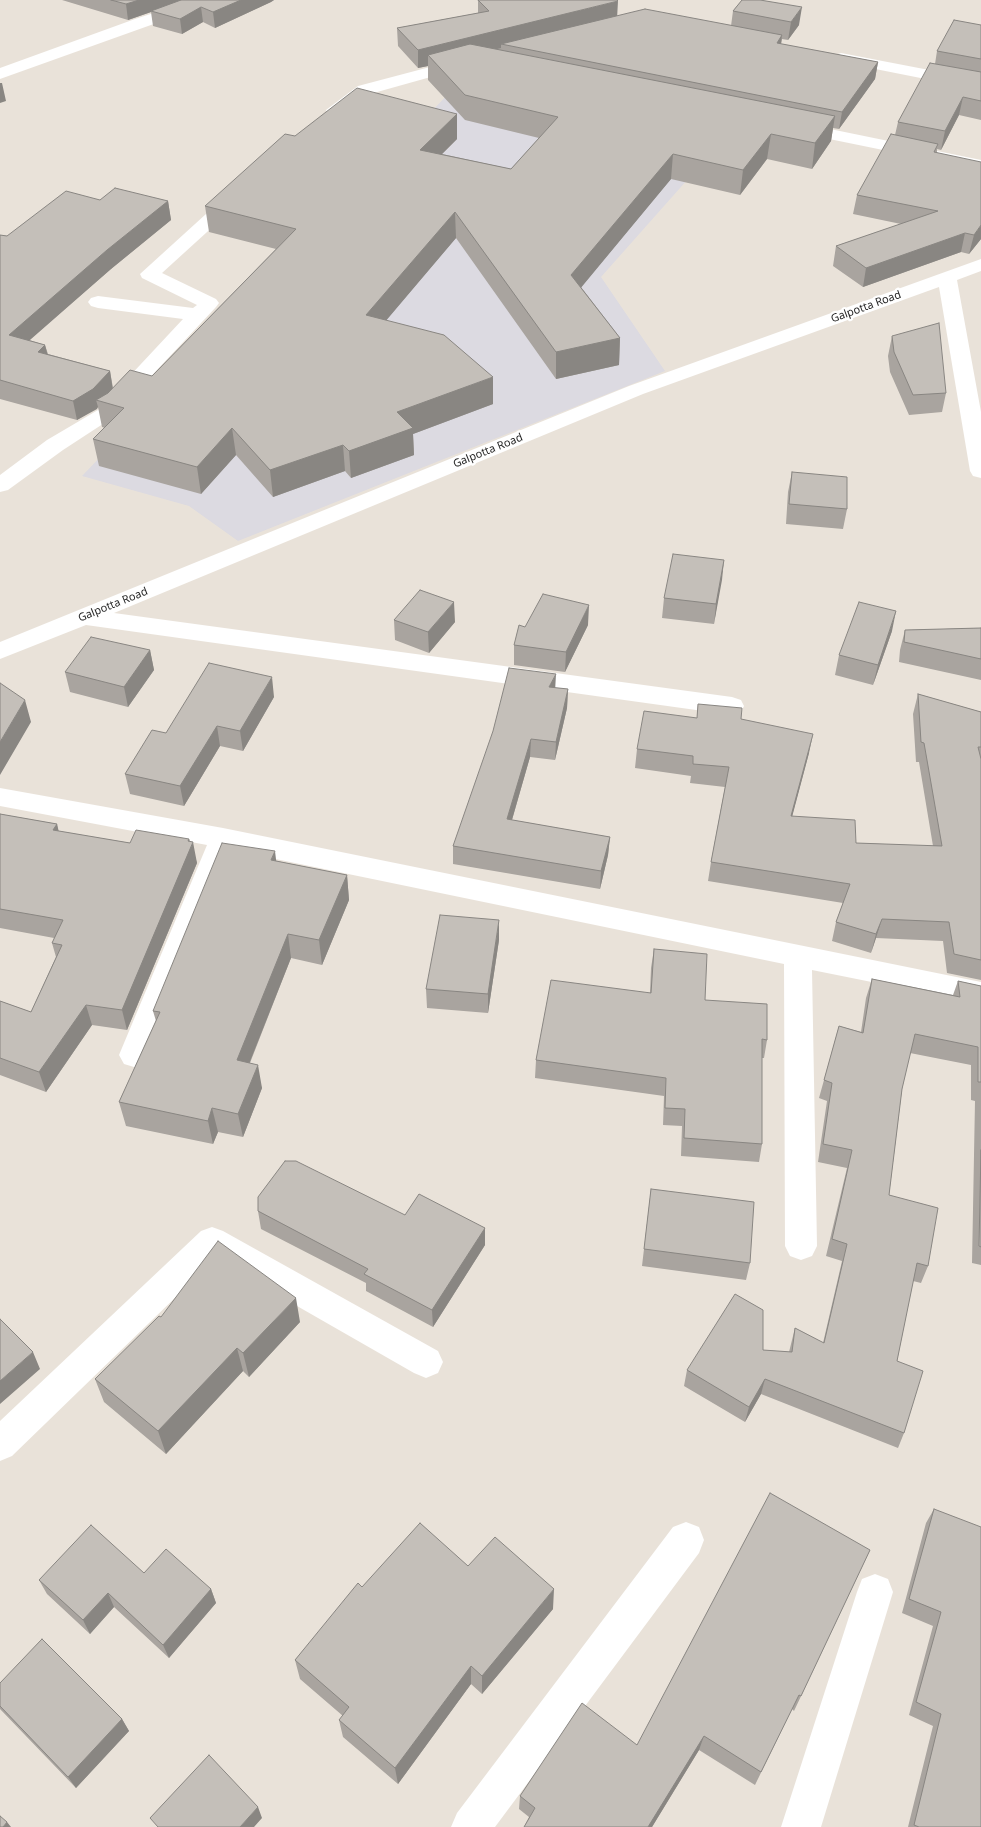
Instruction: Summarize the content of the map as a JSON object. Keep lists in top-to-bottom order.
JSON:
{
  "streets": {
    "street": ["Galpotta Road"]
  }
}
